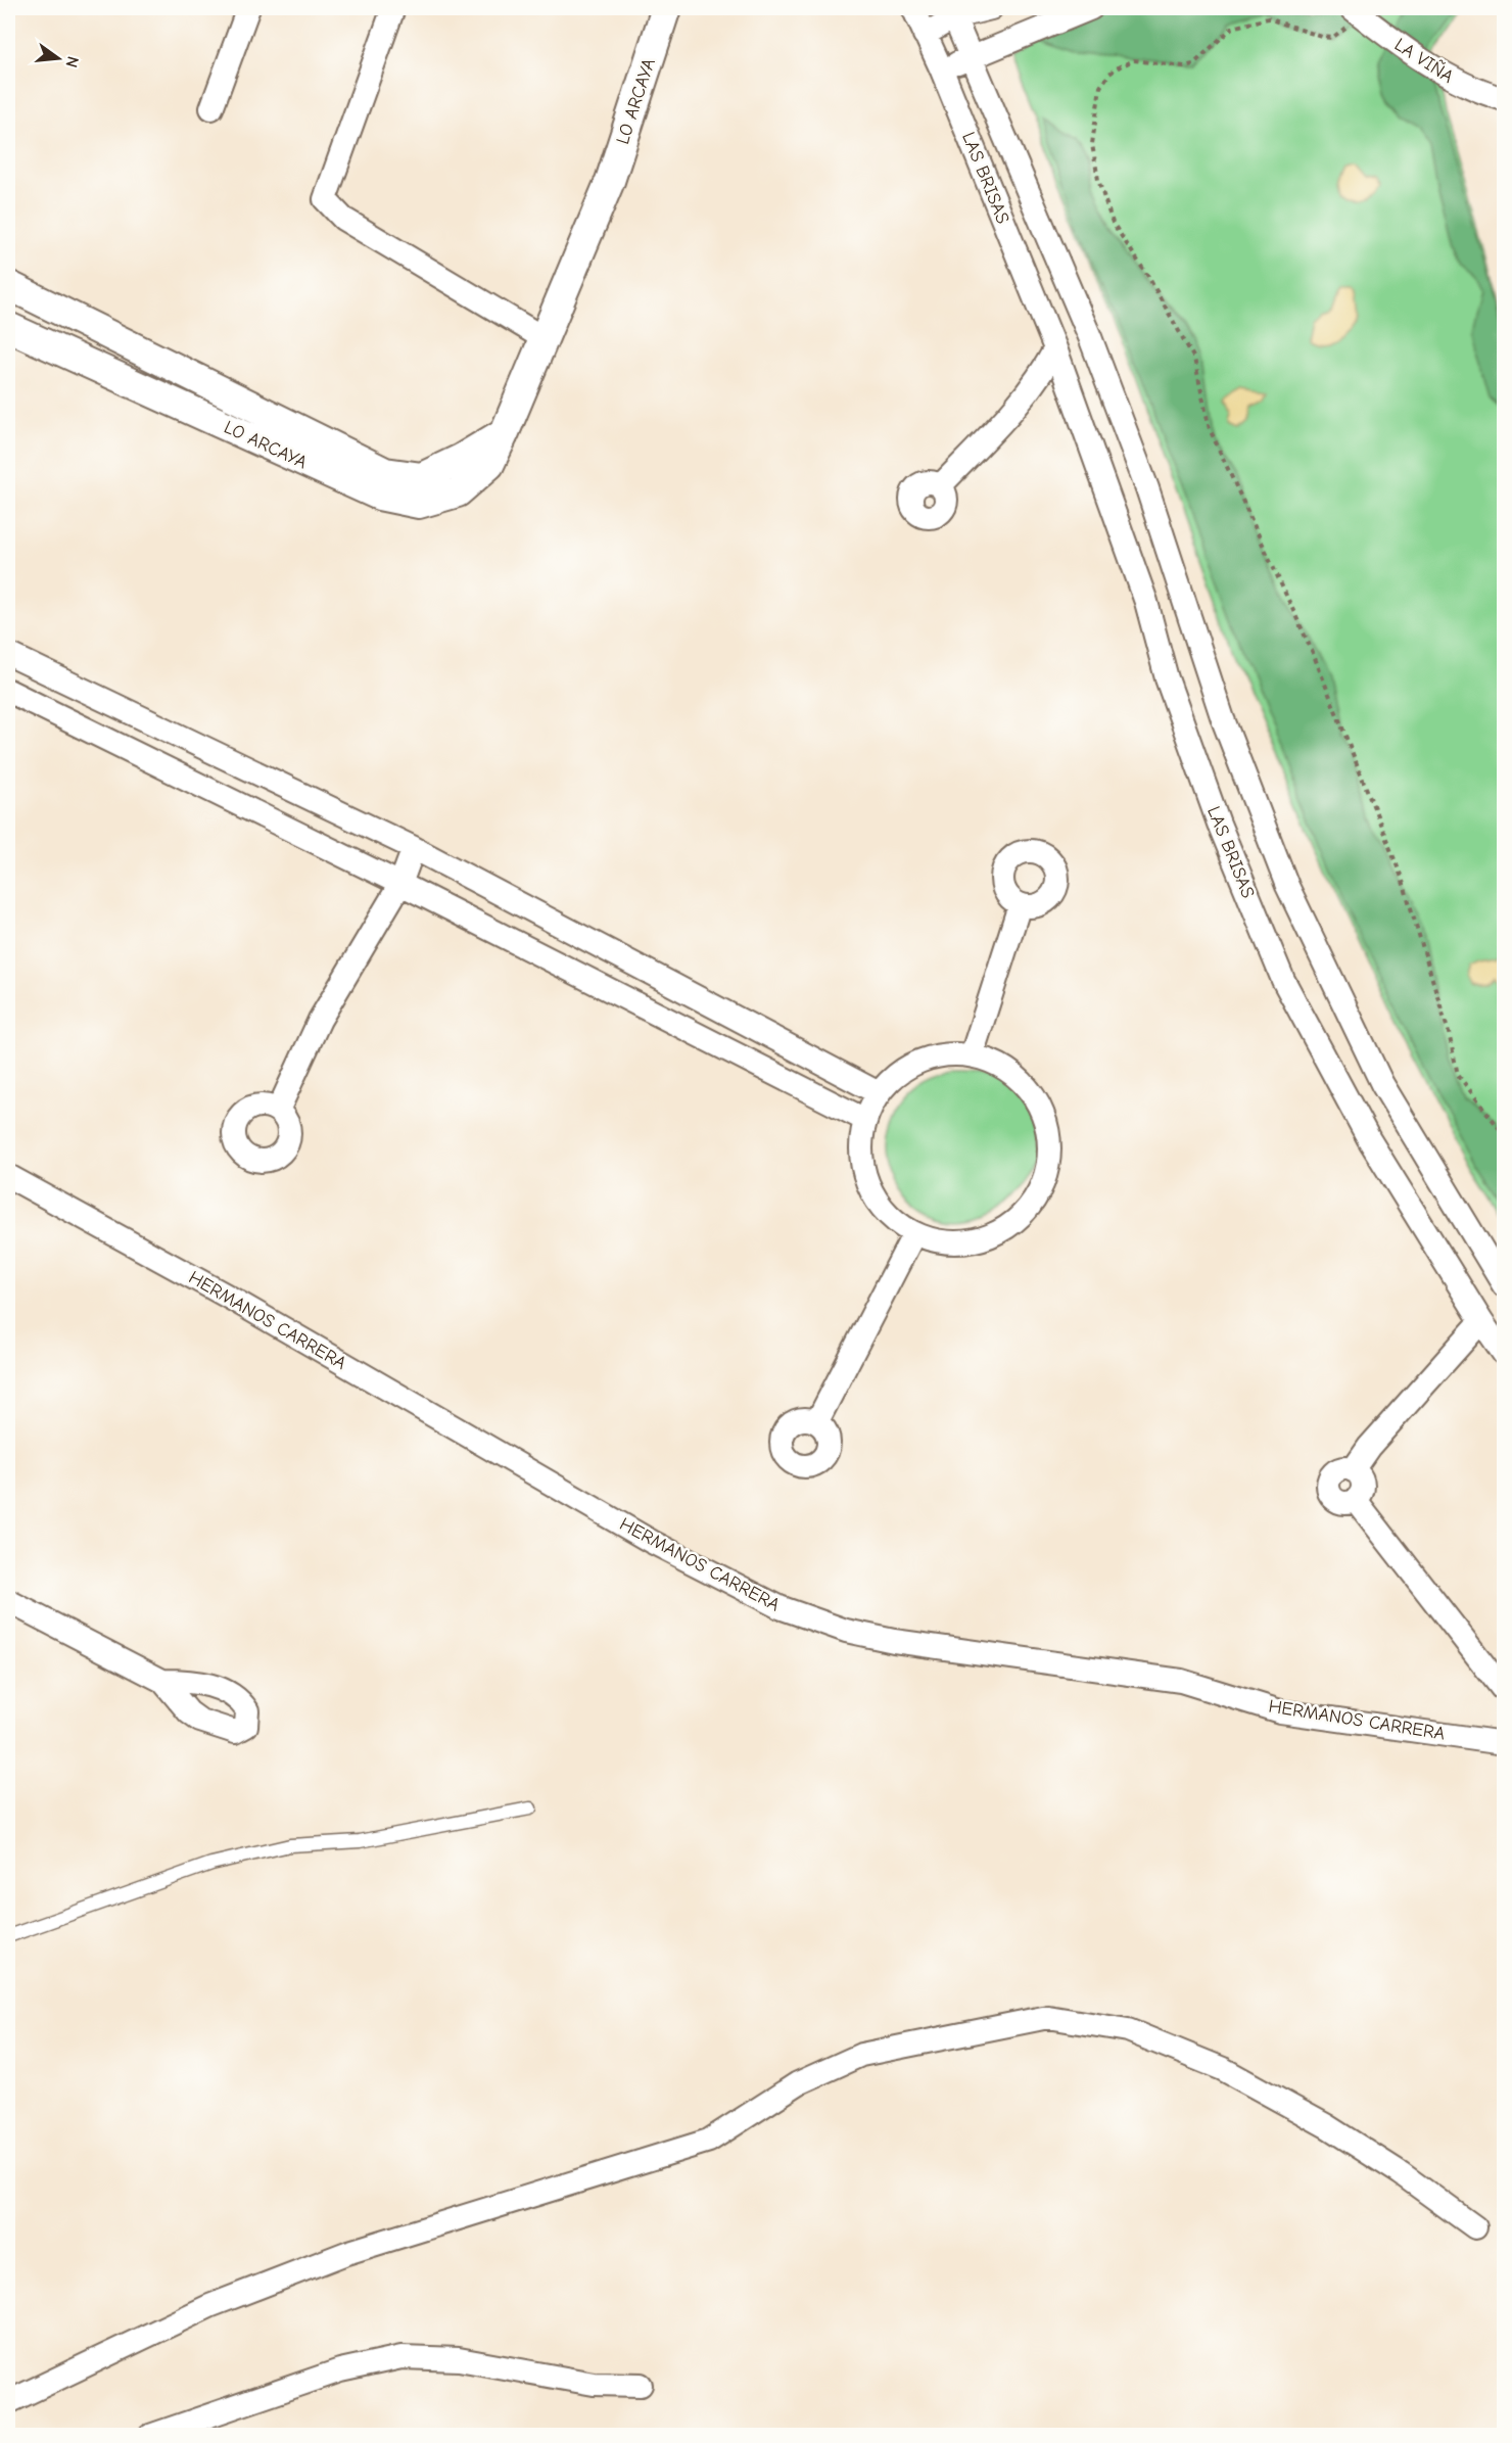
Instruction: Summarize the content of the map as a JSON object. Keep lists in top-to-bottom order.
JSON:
{
  "streets": {
    "street": [
      "LA VIÑA",
      "LO ARCAYA",
      "LAS BRISAS",
      "HERMANOS CARRERA"
    ]
  },
  "north": "right"
}
